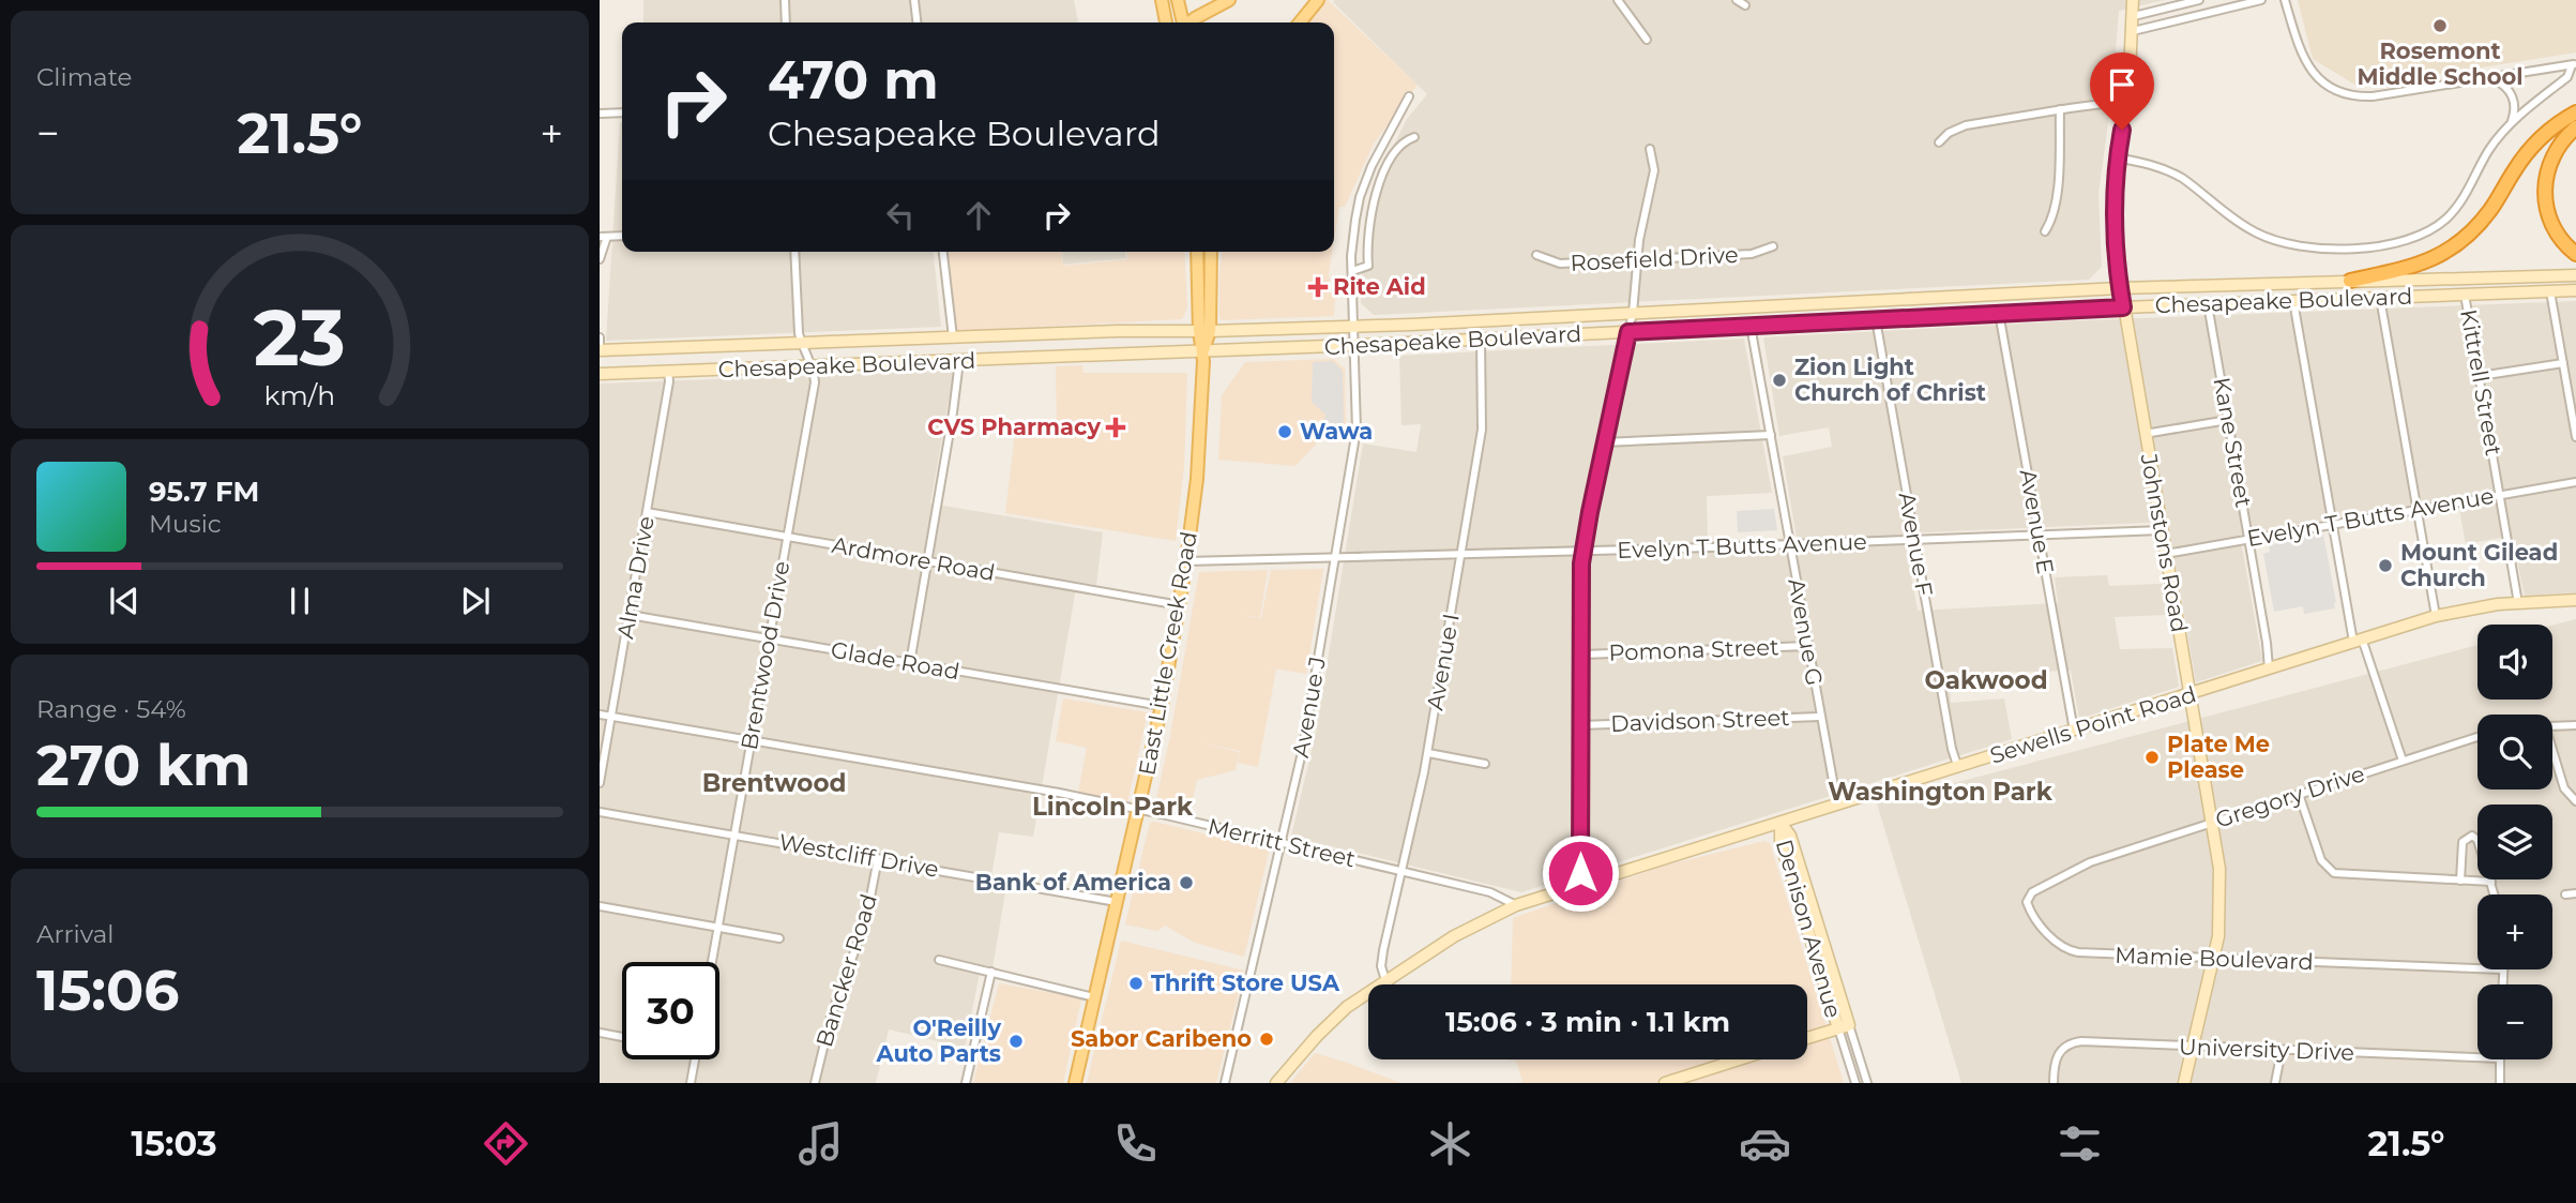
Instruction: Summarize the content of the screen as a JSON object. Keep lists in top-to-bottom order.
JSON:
{
  "streets": {
    "main road": [
      "Chesapeake Boulevard",
      "Johnstons Road",
      "East Little Creek Road",
      "Sewells Point Road",
      "Denison Avenue"
    ],
    "street": [
      "Rosefield Drive",
      "Kittrell Street",
      "Kane Street",
      "Evelyn T Butts Avenue",
      "Avenue E",
      "Avenue F",
      "Ardmore Road",
      "Alma Drive",
      "Avenue G",
      "Pomona Street",
      "Brentwood Drive",
      "Glade Road",
      "Avenue I",
      "Avenue J",
      "Davidson Street",
      "Gregory Drive",
      "Merritt Street",
      "Westcliff Drive",
      "Mamie Boulevard",
      "Bancker Road",
      "University Drive"
    ]
  },
  "crossings": [
    ["Chesapeake Boulevard", "Kittrell Street"],
    ["Chesapeake Boulevard", "Kane Street"],
    ["Chesapeake Boulevard", "Avenue E"],
    ["Chesapeake Boulevard", "Johnstons Road"],
    ["Chesapeake Boulevard", "Avenue F"],
    ["Chesapeake Boulevard", "Alma Drive"],
    ["Chesapeake Boulevard", "Avenue G"],
    ["Chesapeake Boulevard", "East Little Creek Road"],
    ["Chesapeake Boulevard", "Brentwood Drive"],
    ["Chesapeake Boulevard", "Avenue I"],
    ["Chesapeake Boulevard", "Avenue J"],
    ["Kittrell Street", "Evelyn T Butts Avenue"],
    ["Kittrell Street", "Sewells Point Road"],
    ["Kane Street", "Evelyn T Butts Avenue"],
    ["Kane Street", "Sewells Point Road"],
    ["Evelyn T Butts Avenue", "Avenue E"],
    ["Evelyn T Butts Avenue", "Johnstons Road"],
    ["Evelyn T Butts Avenue", "Avenue F"],
    ["Evelyn T Butts Avenue", "Avenue G"],
    ["Evelyn T Butts Avenue", "East Little Creek Road"],
    ["Evelyn T Butts Avenue", "Avenue I"],
    ["Evelyn T Butts Avenue", "Avenue J"],
    ["Avenue E", "Sewells Point Road"],
    ["Johnstons Road", "Sewells Point Road"],
    ["Johnstons Road", "Gregory Drive"],
    ["Johnstons Road", "Mamie Boulevard"],
    ["Johnstons Road", "University Drive"],
    ["Avenue F", "Sewells Point Road"],
    ["Ardmore Road", "Alma Drive"],
    ["Ardmore Road", "East Little Creek Road"],
    ["Ardmore Road", "Brentwood Drive"],
    ["Alma Drive", "Glade Road"],
    ["Alma Drive", "Merritt Street"],
    ["Avenue G", "Pomona Street"],
    ["Avenue G", "Davidson Street"],
    ["Avenue G", "Sewells Point Road"],
    ["East Little Creek Road", "Glade Road"],
    ["East Little Creek Road", "Merritt Street"],
    ["East Little Creek Road", "Westcliff Drive"],
    ["Brentwood Drive", "Glade Road"],
    ["Brentwood Drive", "Merritt Street"],
    ["Brentwood Drive", "Westcliff Drive"],
    ["Avenue I", "Sewells Point Road"],
    ["Avenue I", "Merritt Street"],
    ["Avenue J", "Merritt Street"],
    ["Sewells Point Road", "Merritt Street"],
    ["Sewells Point Road", "Denison Avenue"],
    ["Gregory Drive", "Mamie Boulevard"],
    ["Westcliff Drive", "Bancker Road"]
  ],
  "districts": [
    "Oakwood",
    "Brentwood",
    "Washington Park",
    "Lincoln Park"
  ],
  "places": {
    "other": [
      "Rosemont Middle School",
      "Zion Light Church of Christ",
      "Wawa",
      "Mount Gilead Church",
      "Plate Me Please",
      "Bank of America",
      "Thrift Store USA",
      "Sabor Caribeno",
      "O'Reilly Auto Parts"
    ],
    "health": ["Rite Aid", "CVS Pharmacy"]
  },
  "page": {
    "tile": [
      "Climate",
      ["Range · 54%", "270 km"],
      ["Arrival", "15:06"]
    ],
    "turn": ["470 m", "Chesapeake Boulevard"],
    "heat": ["−", "21.5°", "+"],
    "song": ["95.7 FM", "Music"],
    "map_buttons": ["+", "−"],
    "limit": "30",
    "trip": "15:06 · 3 min · 1.1 km",
    "tabs": ["15:03", "21.5°"],
    "gauge": ["23", "km/h"]
  }
}
